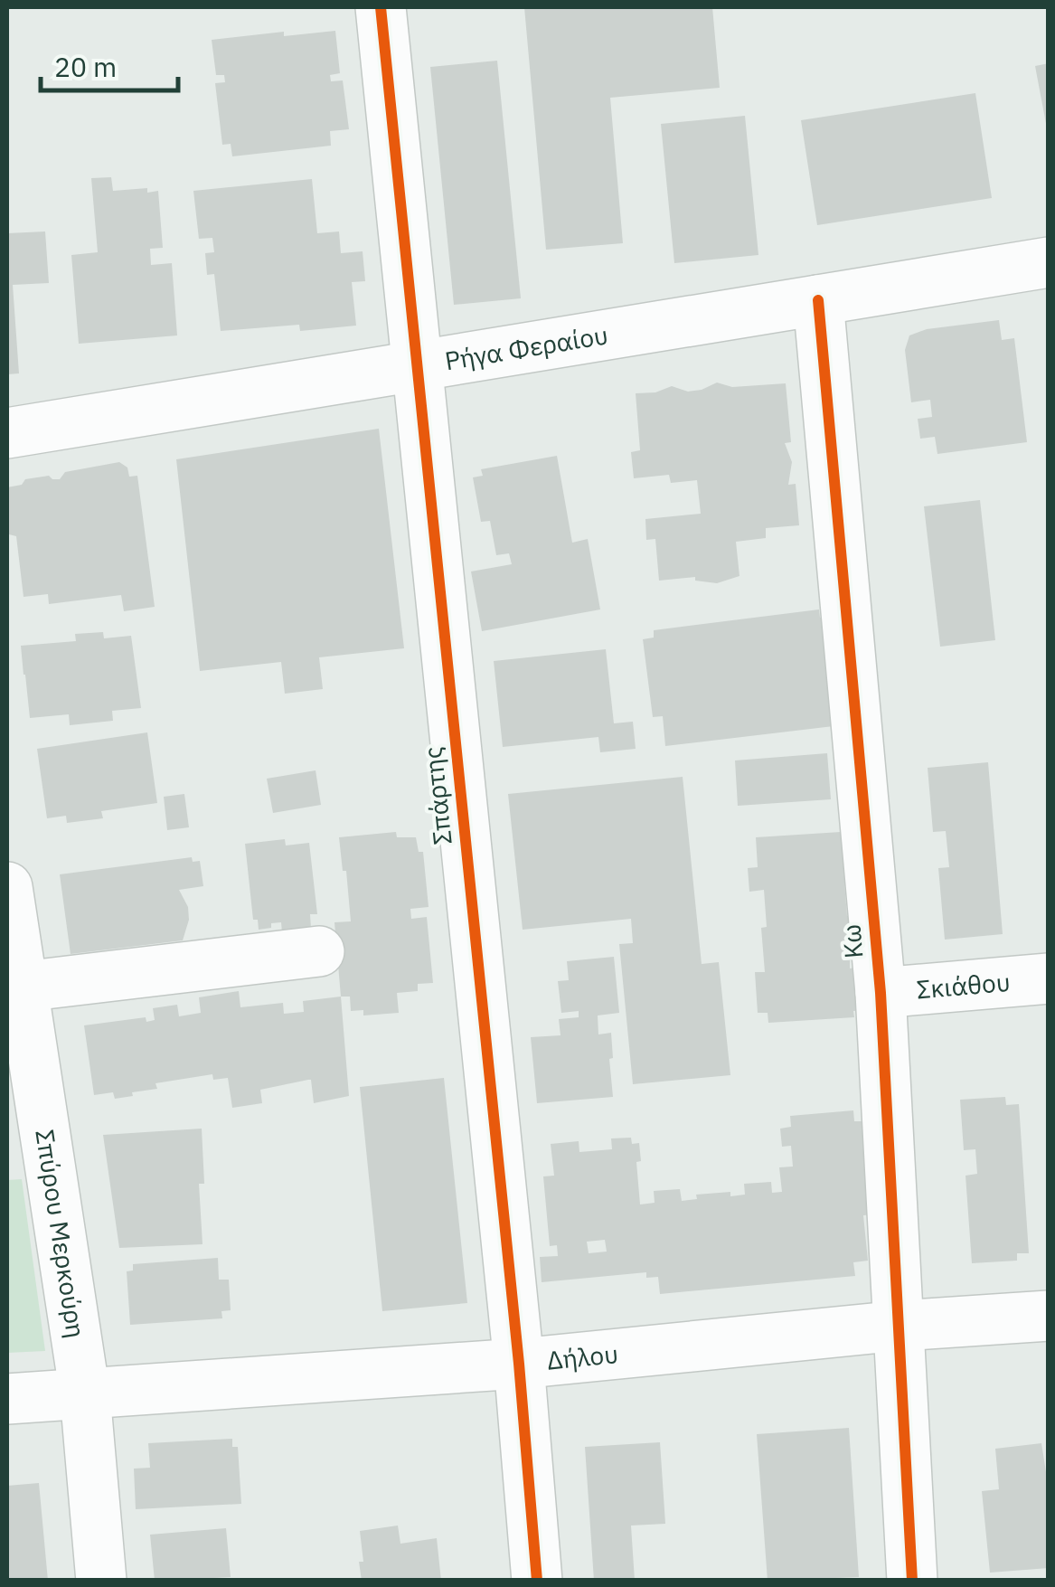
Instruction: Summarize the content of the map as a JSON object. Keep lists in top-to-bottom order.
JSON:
{
  "streets": {
    "street": [
      "Ρήγα Φεραίου",
      "Σπάρτης",
      "Κω",
      "Σκιάθου",
      "Σπύρου Μερκούρη",
      "Δήλου"
    ]
  },
  "crossings": [
    ["Ρήγα Φεραίου", "Σπάρτης"],
    ["Ρήγα Φεραίου", "Κω"],
    ["Σπάρτης", "Δήλου"],
    ["Κω", "Σκιάθου"],
    ["Κω", "Δήλου"],
    ["Σπύρου Μερκούρη", "Δήλου"]
  ],
  "scale_bar": "20 m"
}
